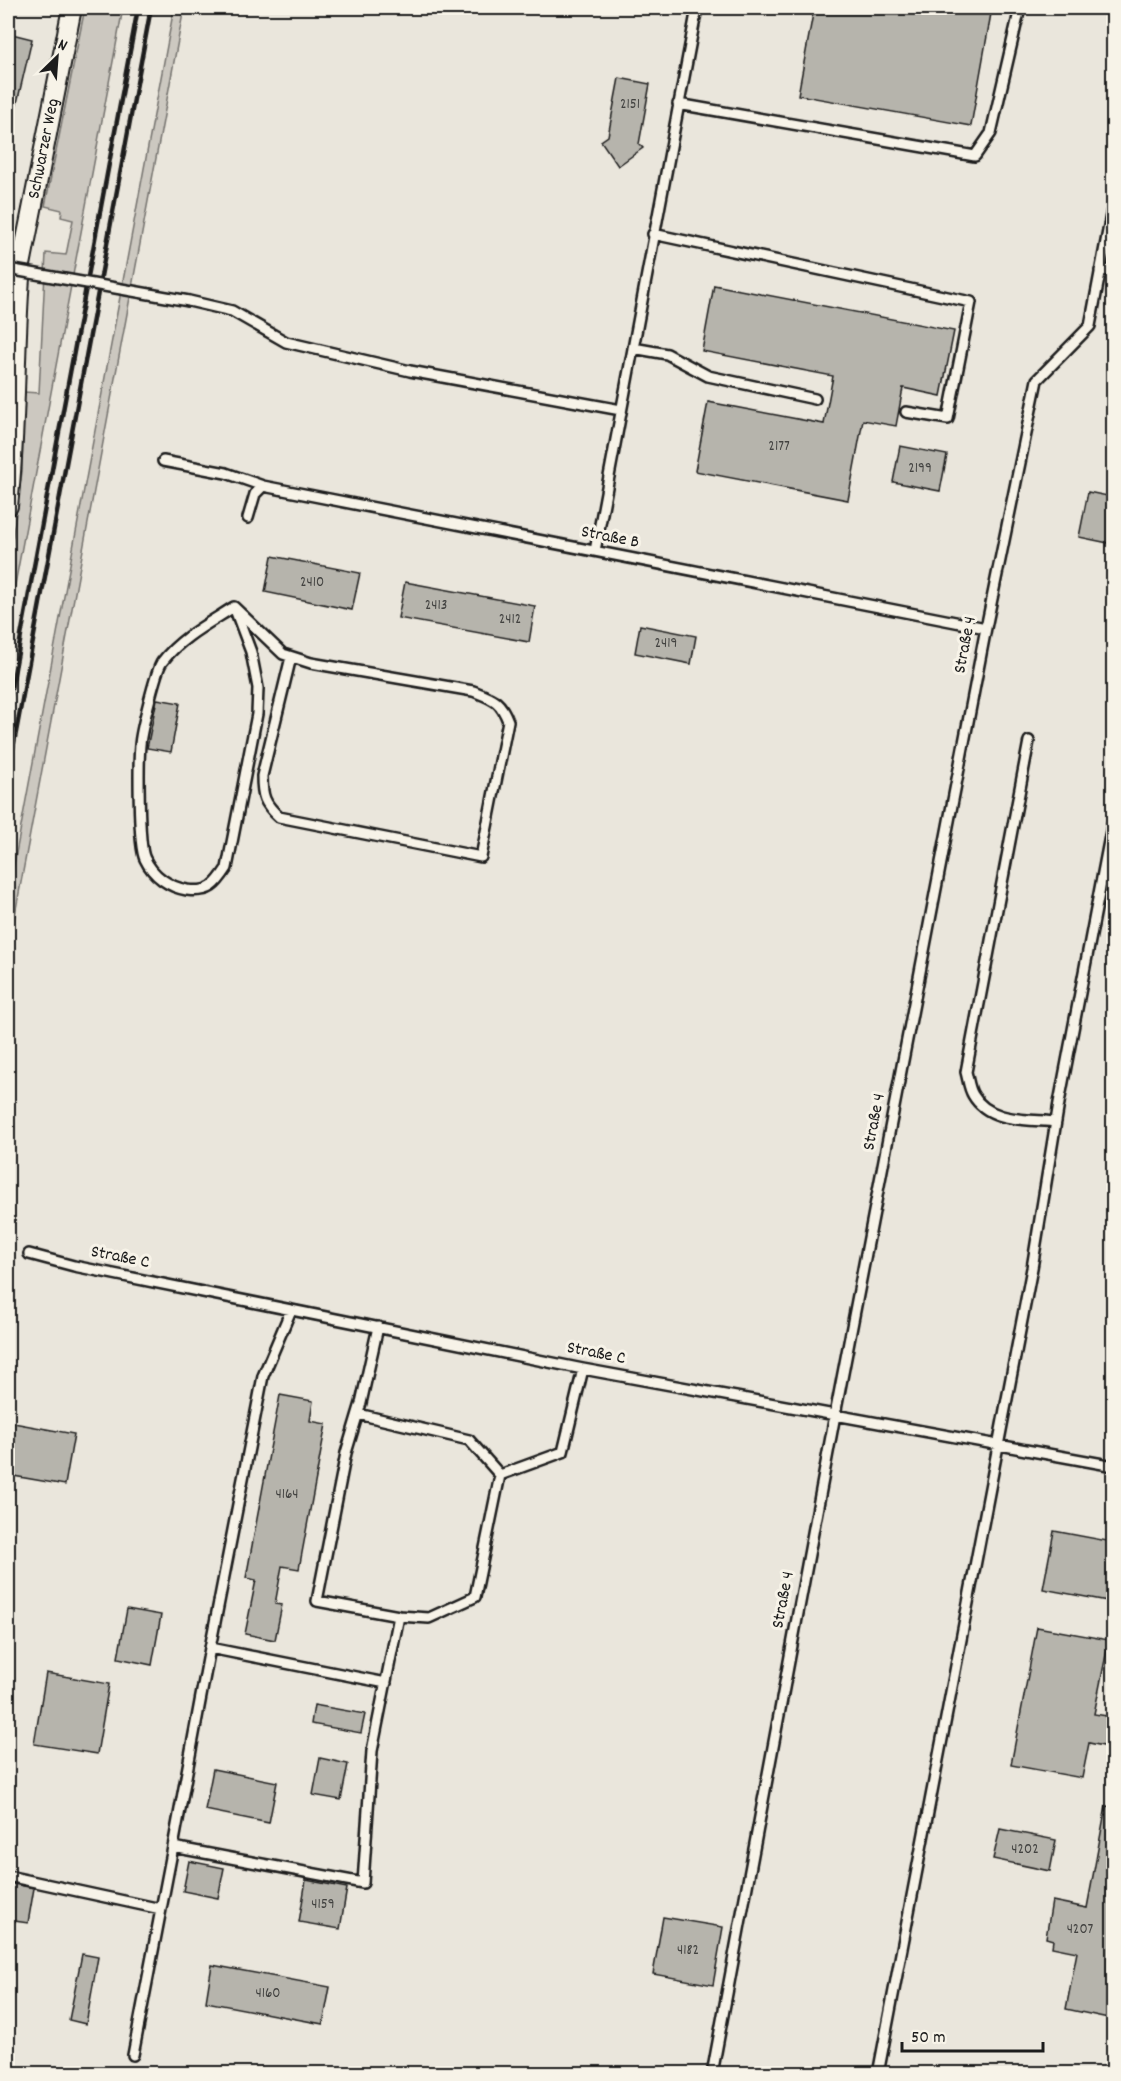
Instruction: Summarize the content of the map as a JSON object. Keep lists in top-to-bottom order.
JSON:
{
  "streets": {
    "street": ["Schwarzer Weg"],
    "lane": ["Straße B", "Straße 4", "Straße C"]
  },
  "crossings": [
    ["Straße B", "Straße 4"],
    ["Straße 4", "Straße C"]
  ],
  "house_numbers": [
    "2151",
    "2177",
    "2199",
    "2410",
    "2413",
    "2412",
    "2419",
    "4164",
    "4202",
    "4159",
    "4207",
    "4182",
    "4160"
  ],
  "scale_bar": "50 m",
  "north": "top right"
}
